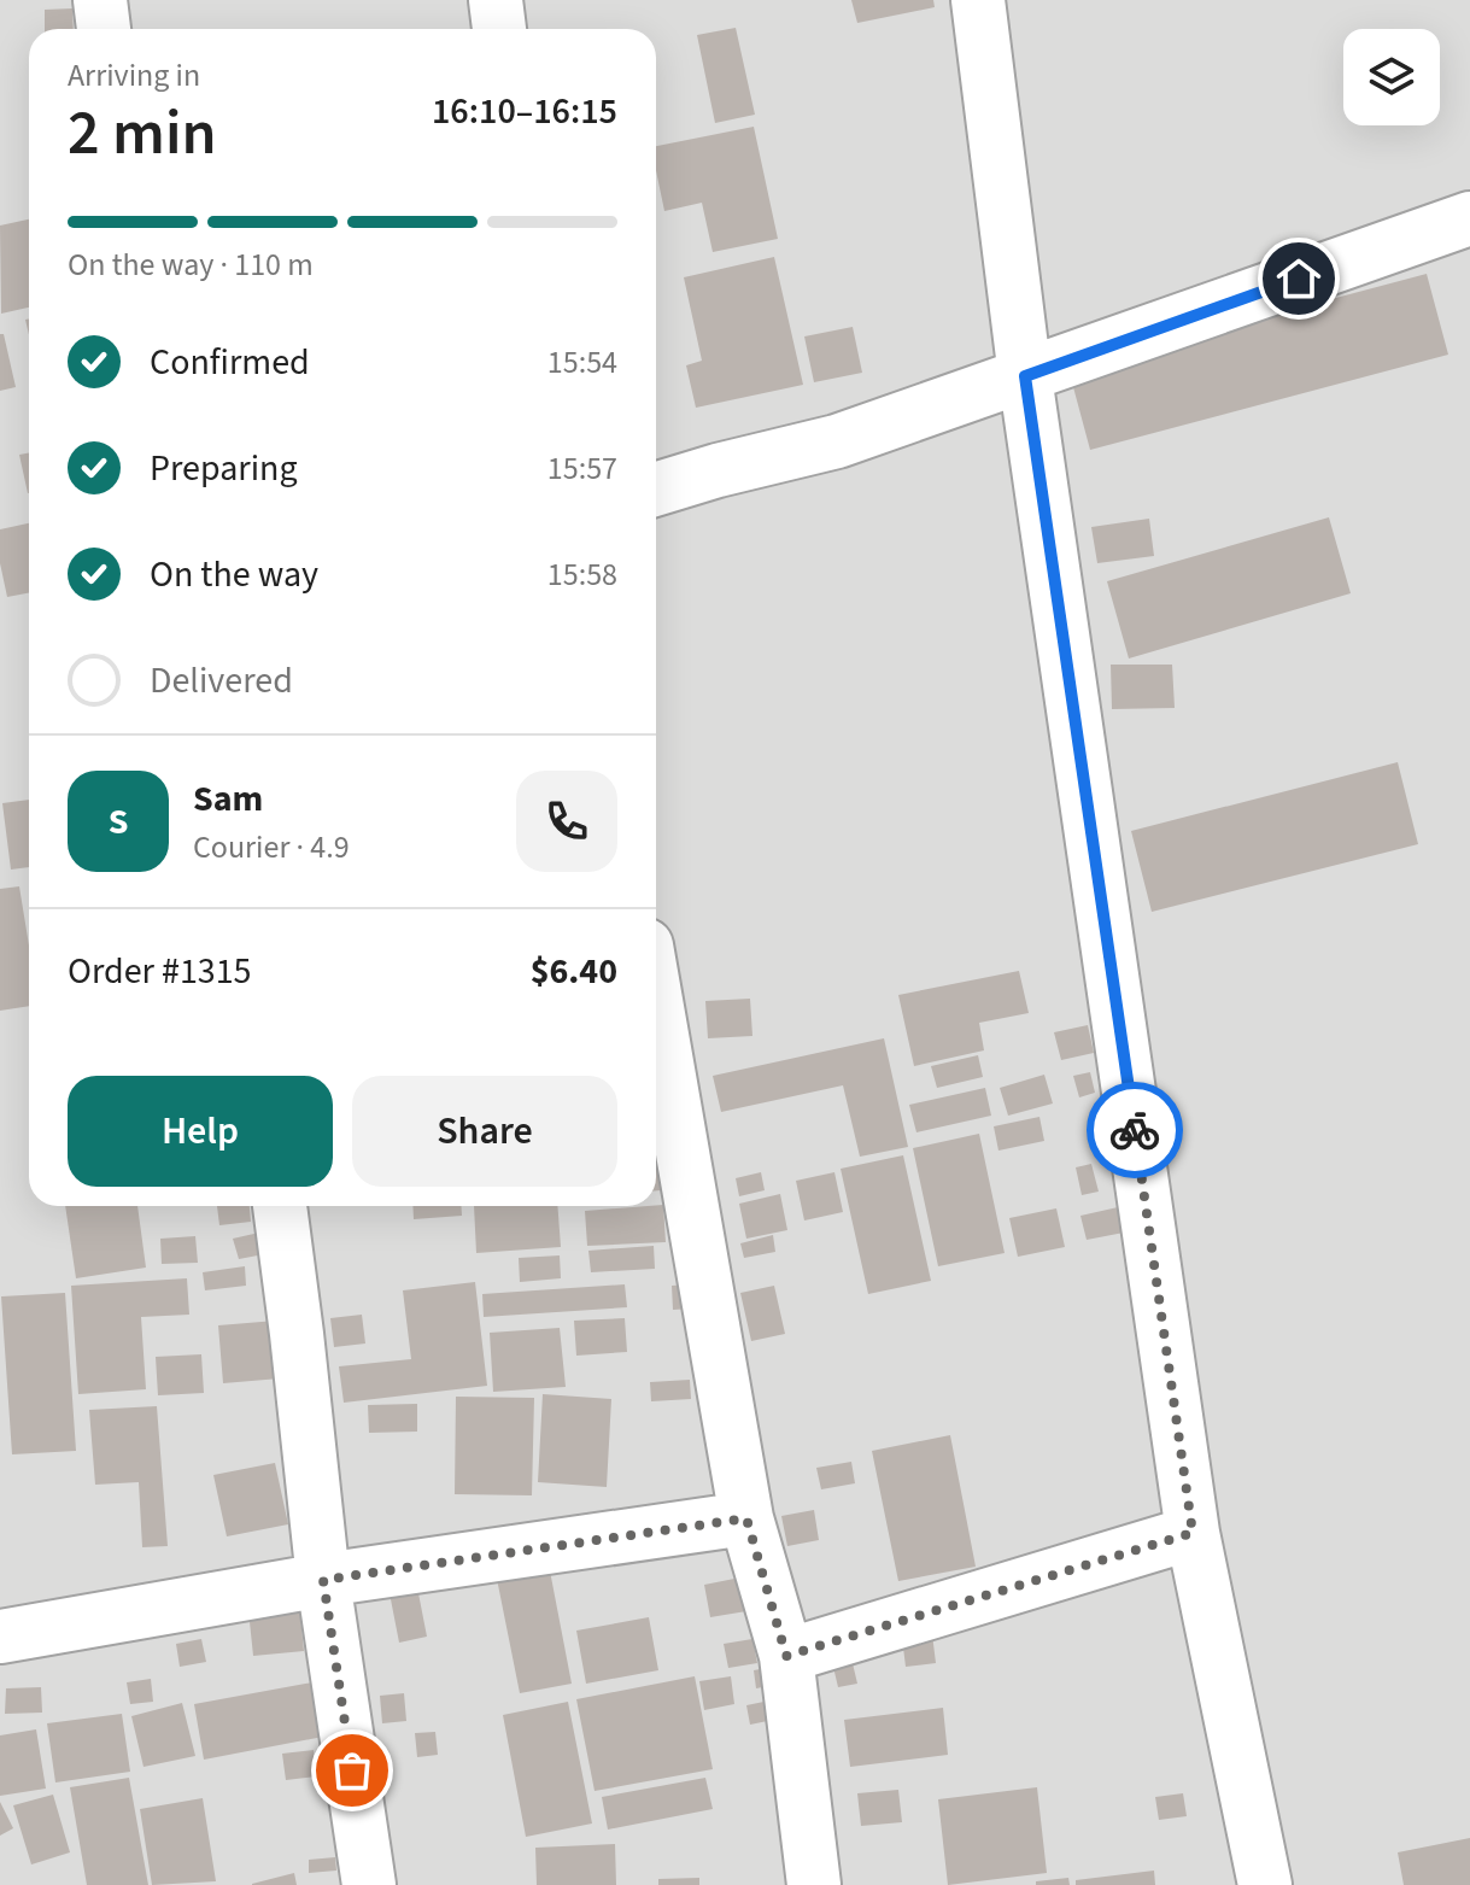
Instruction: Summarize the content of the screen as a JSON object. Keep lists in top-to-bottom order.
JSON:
{
  "page": {
    "heading": ["2 min", "Arriving in", "16:10–16:15"],
    "panel": [
      "Sam",
      "Courier · 4.9",
      "Order #1315",
      "$6.40"
    ],
    "bar": "On the way · 110 m",
    "list": [
      ["Confirmed", "15:54"],
      ["Preparing", "15:57"],
      ["On the way", "15:58"],
      "Delivered"
    ],
    "round": "S",
    "buttons": ["Help", "Share"]
  }
}
